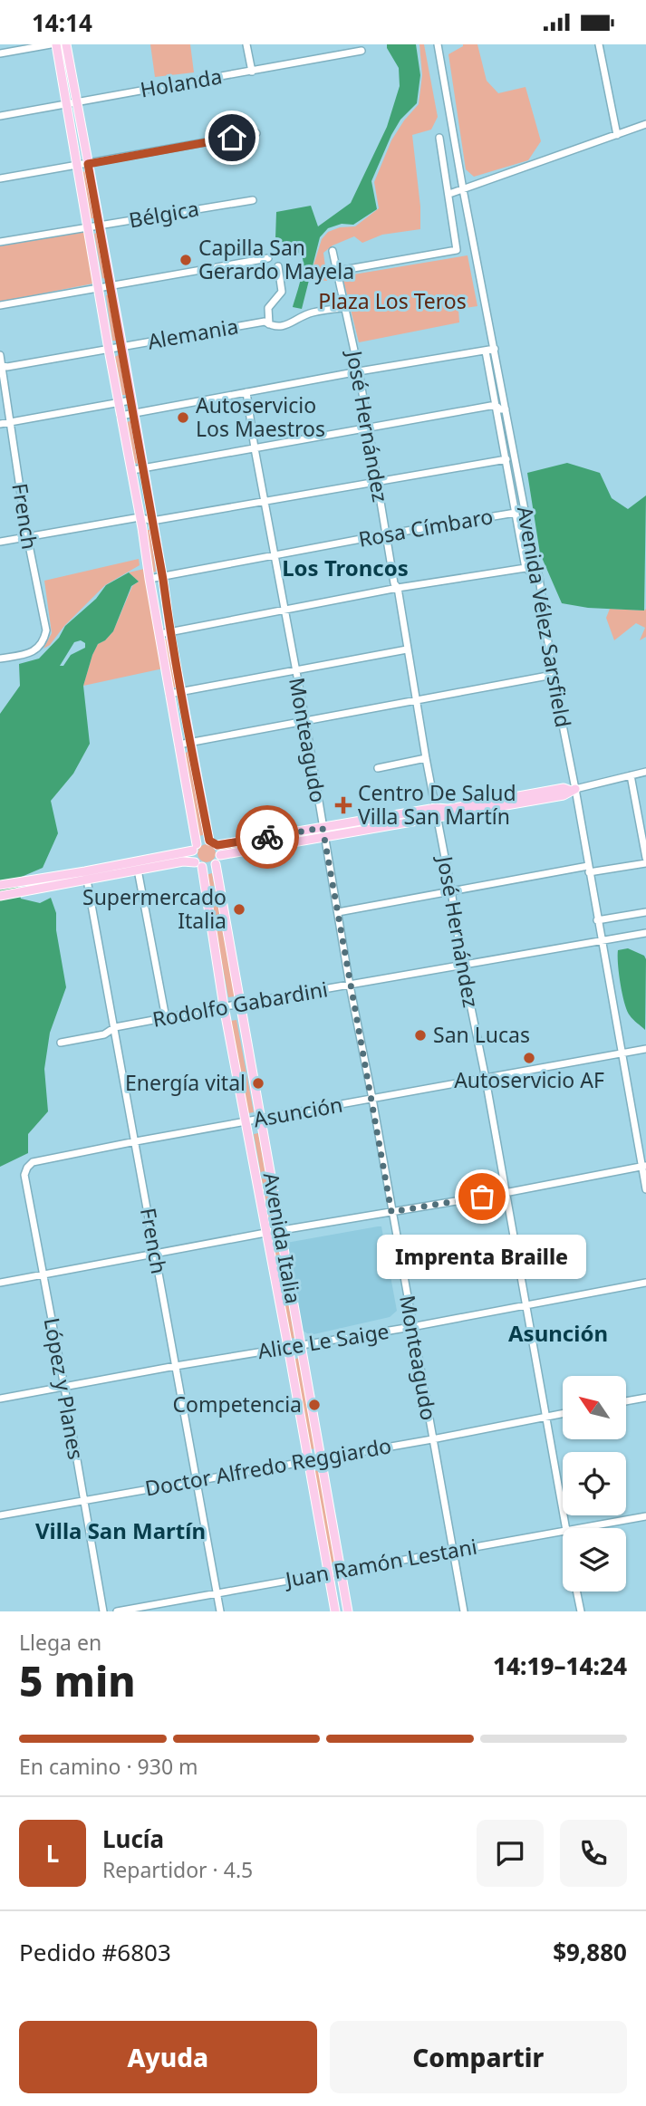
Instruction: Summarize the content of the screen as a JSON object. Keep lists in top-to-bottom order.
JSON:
{
  "streets": {
    "main road": ["Avenida Italia"],
    "street": [
      "Holanda",
      "Bélgica",
      "Alemania",
      "José Hernández",
      "French",
      "Rosa Címbaro",
      "Avenida Vélez Sarsfield",
      "Monteagudo",
      "Rodolfo Gabardini",
      "Asunción",
      "Alice Le Saige",
      "López y Planes",
      "Doctor Alfredo Reggiardo",
      "Juan Ramón Lestani"
    ]
  },
  "crossings": [
    ["Alemania", "José Hernández"],
    ["Alemania", "French"],
    ["José Hernández", "Rosa Címbaro"],
    ["José Hernández", "Rodolfo Gabardini"],
    ["José Hernández", "Asunción"],
    ["José Hernández", "Alice Le Saige"],
    ["José Hernández", "Doctor Alfredo Reggiardo"],
    ["French", "Rodolfo Gabardini"],
    ["French", "Asunción"],
    ["French", "Alice Le Saige"],
    ["French", "Doctor Alfredo Reggiardo"],
    ["French", "Juan Ramón Lestani"],
    ["Rosa Címbaro", "Avenida Vélez Sarsfield"],
    ["Rosa Címbaro", "Monteagudo"],
    ["Avenida Vélez Sarsfield", "Rodolfo Gabardini"],
    ["Avenida Vélez Sarsfield", "Asunción"],
    ["Monteagudo", "Rodolfo Gabardini"],
    ["Monteagudo", "Asunción"],
    ["Monteagudo", "Alice Le Saige"],
    ["Monteagudo", "Doctor Alfredo Reggiardo"],
    ["Monteagudo", "Juan Ramón Lestani"],
    ["Rodolfo Gabardini", "Avenida Italia"],
    ["Asunción", "Avenida Italia"],
    ["Asunción", "López y Planes"],
    ["Avenida Italia", "Alice Le Saige"],
    ["Avenida Italia", "Doctor Alfredo Reggiardo"],
    ["Avenida Italia", "Juan Ramón Lestani"],
    ["Alice Le Saige", "López y Planes"],
    ["López y Planes", "Doctor Alfredo Reggiardo"]
  ],
  "districts": ["Los Troncos", "Asunción", "Villa San Martín"],
  "parks": ["Plaza Los Teros"],
  "places": {
    "other": [
      "Capilla San Gerardo Mayela",
      "Autoservicio Los Maestros",
      "Supermercado Italia",
      "San Lucas",
      "Autoservicio AF",
      "Energía vital",
      "Imprenta Braille",
      "Competencia"
    ],
    "health": ["Centro De Salud Villa San Martín"]
  },
  "north": "top left",
  "page": {
    "status": "14:14",
    "bubble": "Imprenta Braille",
    "heading": ["5 min", "Llega en", "14:19–14:24"],
    "panel": [
      "Lucía",
      "Repartidor · 4.5",
      "Pedido #6803",
      "$9,880"
    ],
    "bar": "En camino · 930 m",
    "round": "L",
    "buttons": ["Ayuda", "Compartir"]
  }
}
